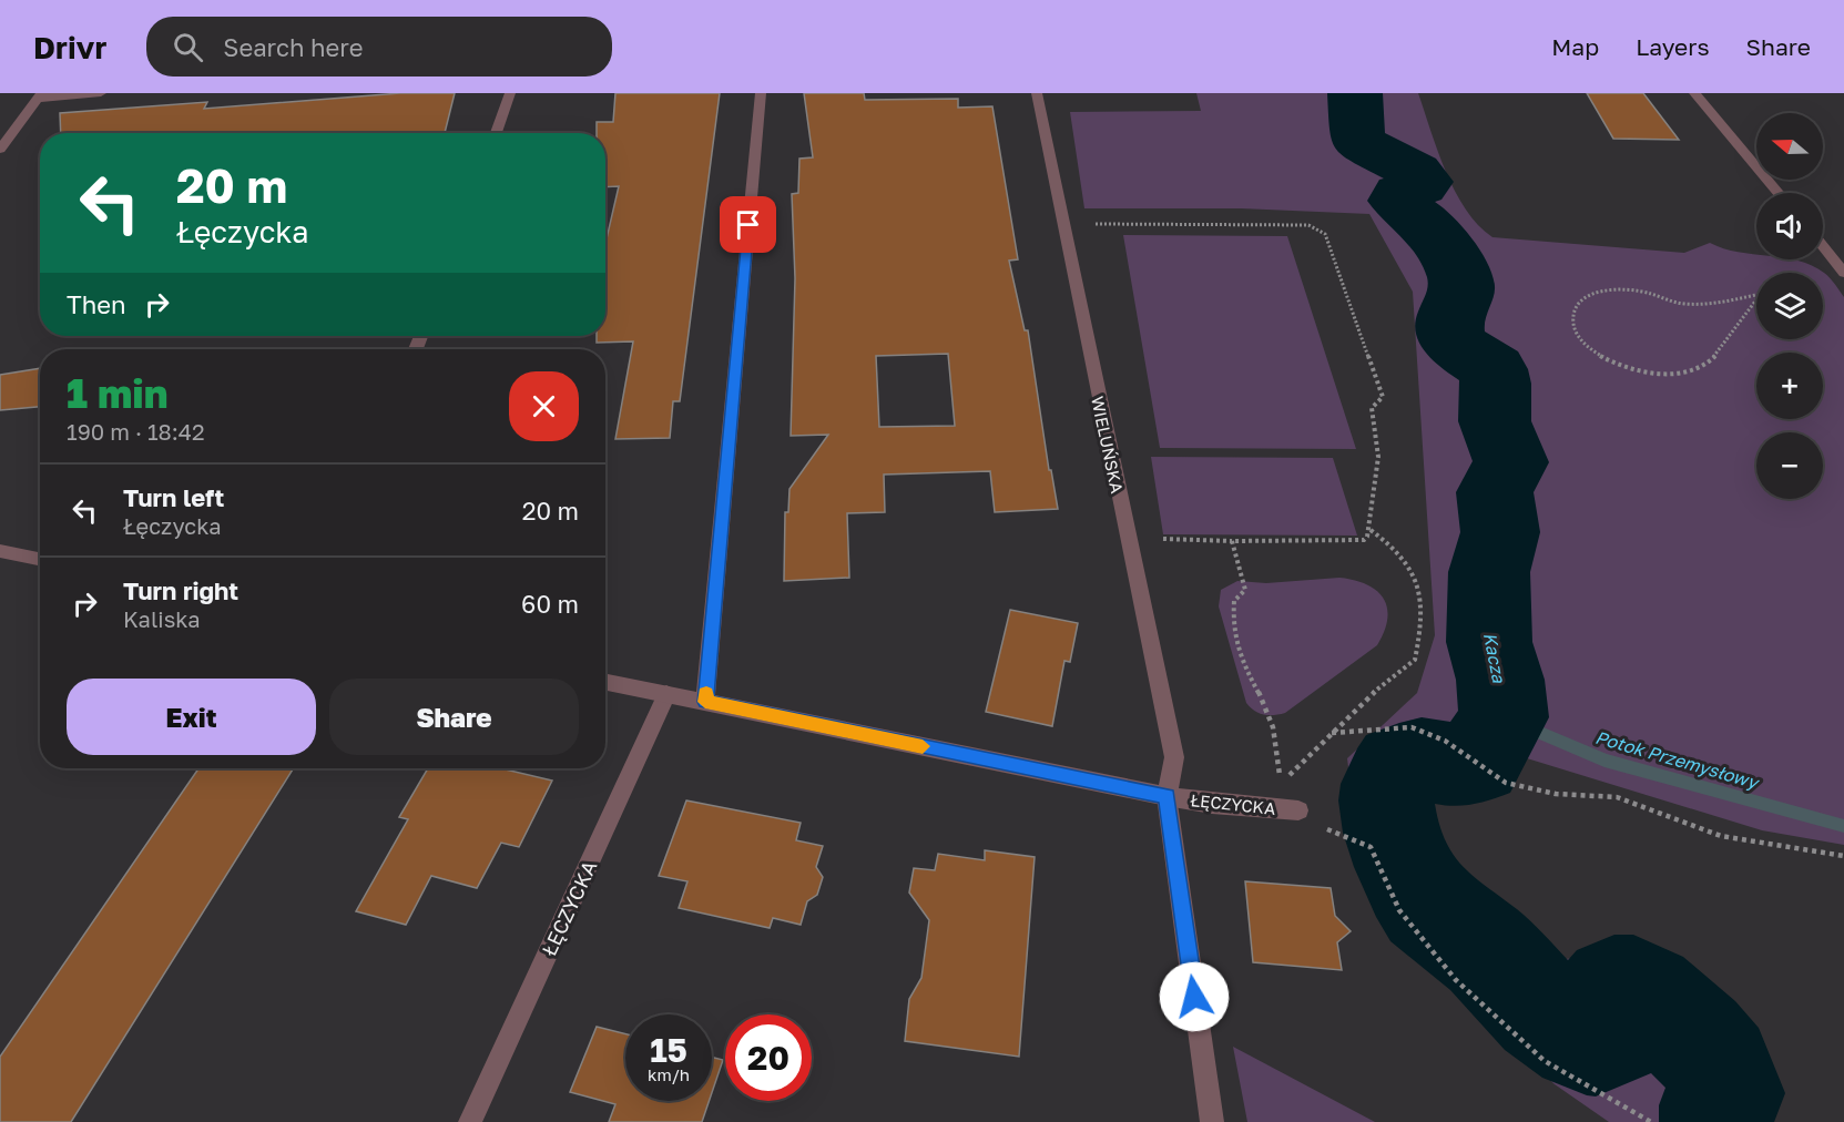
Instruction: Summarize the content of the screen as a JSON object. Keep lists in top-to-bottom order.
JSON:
{
  "streets": {
    "street": ["WIELUŃSKA", "ŁĘCZYCKA"]
  },
  "crossings": [
    ["WIELUŃSKA", "ŁĘCZYCKA"]
  ],
  "water": ["Kacza", "Potok Przemysłowy"],
  "north": "left",
  "page": {
    "header": "Drivr",
    "search": "Search here",
    "nav": ["Map", "Layers", "Share"],
    "map_buttons": ["+", "−"],
    "turn": ["20 m", "Łęczycka"],
    "then": "Then",
    "heading": ["1 min", "190 m · 18:42"],
    "list": [
      {
        "name": "Turn left",
        "note": "Łęczycka",
        "value": "20 m"
      },
      {
        "name": "Turn right",
        "note": "Kaliska",
        "value": "60 m"
      }
    ],
    "buttons": ["Exit", "Share"],
    "speed": "15 km/h",
    "limit": "20"
  }
}
